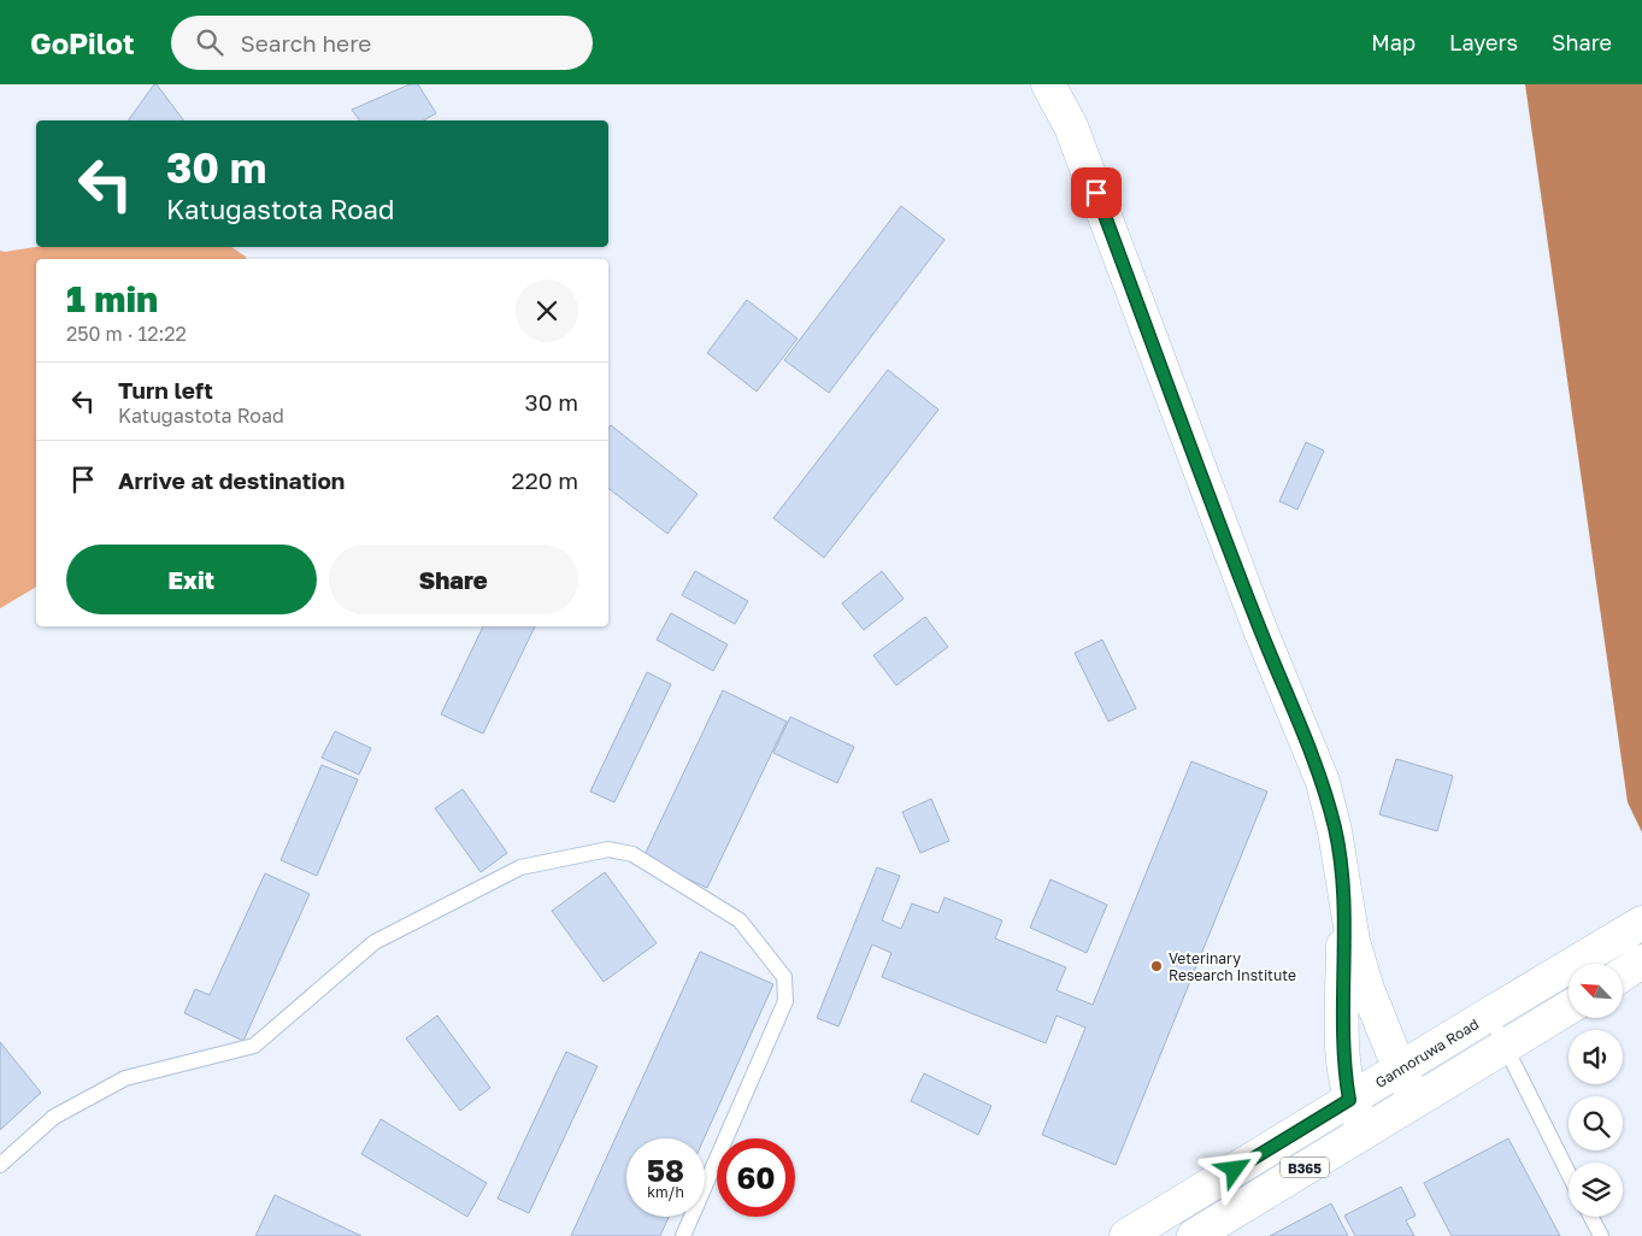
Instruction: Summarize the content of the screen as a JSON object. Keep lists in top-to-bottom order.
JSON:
{
  "streets": {
    "main road": ["Gannoruwa Road", "B365"]
  },
  "places": ["Veterinary Research Institute"],
  "north": "top left",
  "page": {
    "header": "GoPilot",
    "search": "Search here",
    "nav": ["Map", "Layers", "Share"],
    "turn": ["30 m", "Katugastota Road"],
    "heading": ["1 min", "250 m · 12:22"],
    "list": [
      {
        "name": "Turn left",
        "note": "Katugastota Road",
        "value": "30 m"
      },
      {
        "name": "Arrive at destination",
        "value": "220 m"
      }
    ],
    "buttons": ["Exit", "Share"],
    "speed": "58 km/h",
    "limit": "60"
  }
}
